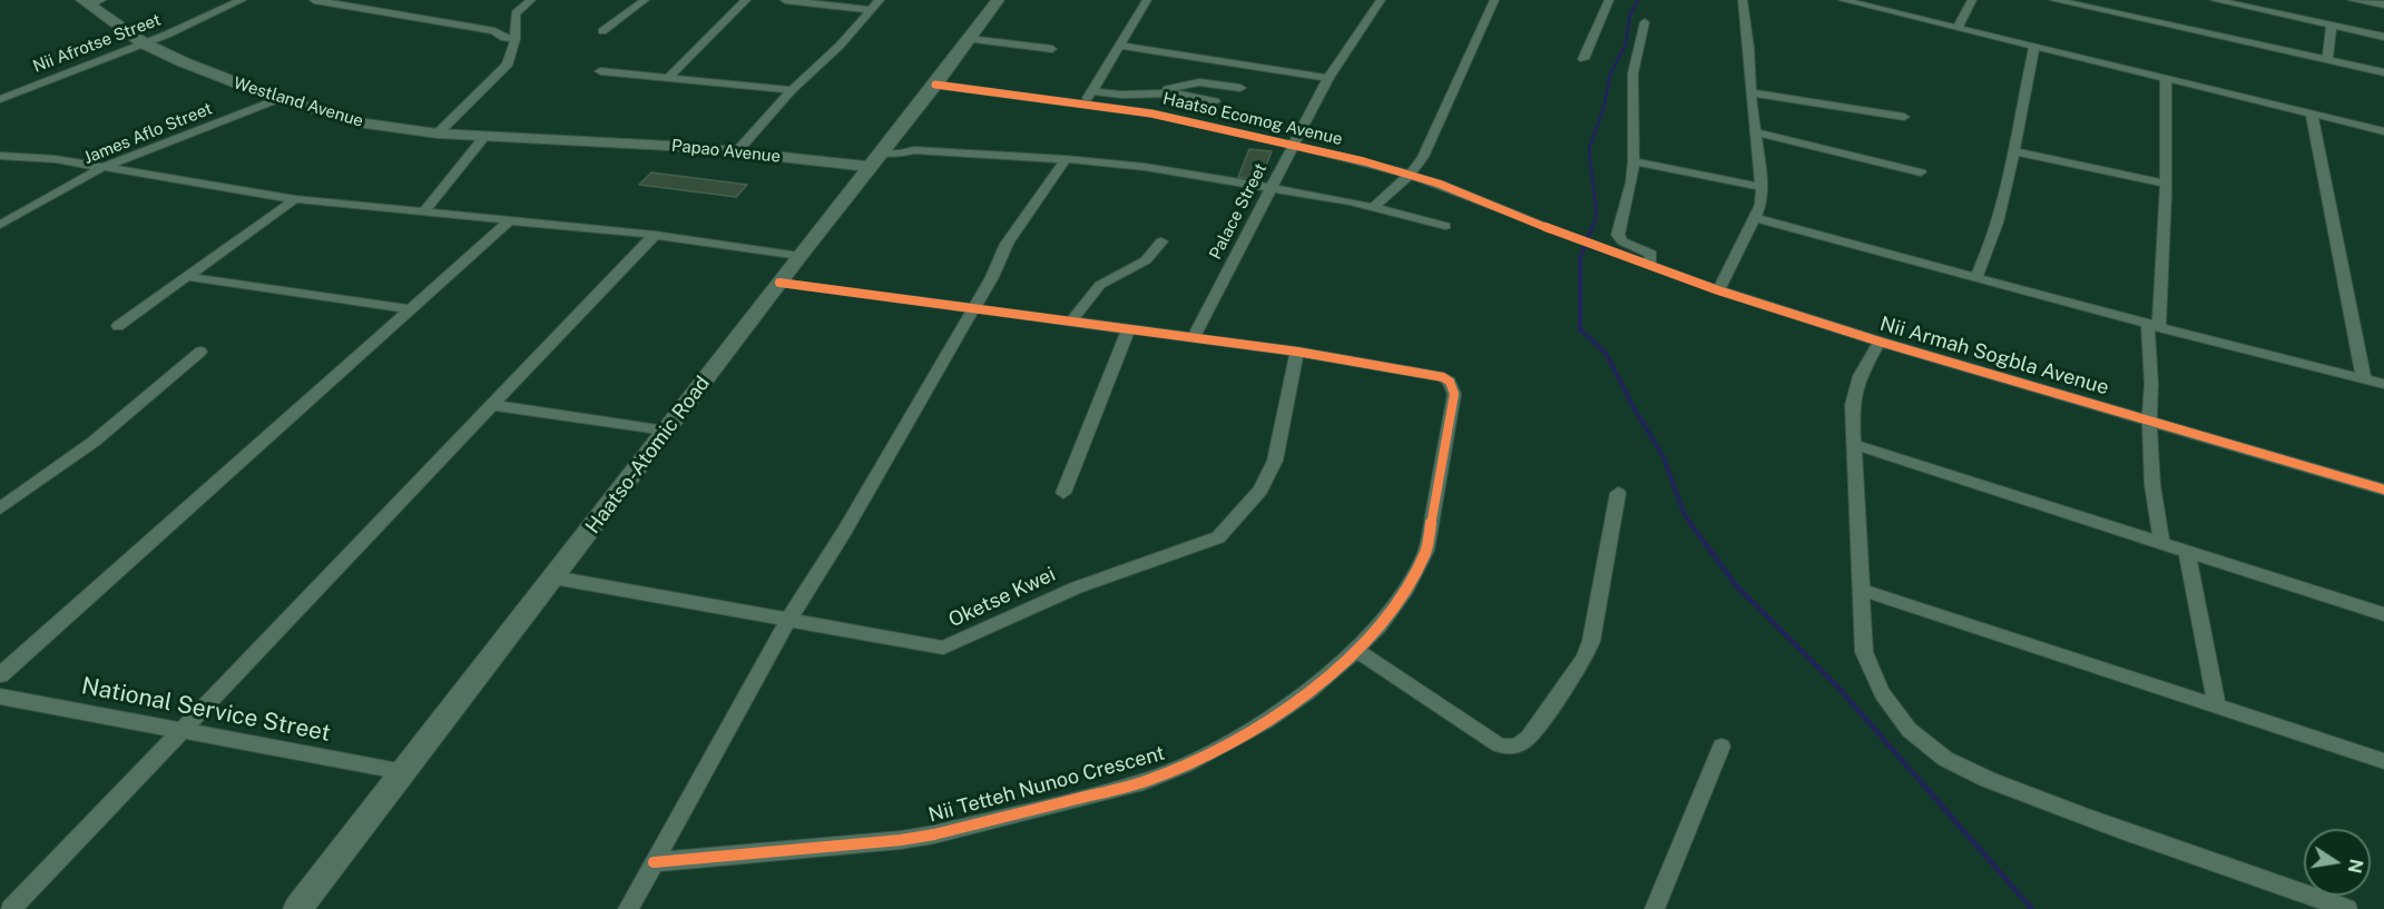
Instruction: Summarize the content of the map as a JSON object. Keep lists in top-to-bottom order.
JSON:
{
  "streets": {
    "main road": ["Westland Avenue", "Papao Avenue", "Haatso-Atomic Road"],
    "street": [
      "Nii Afrotse Street",
      "Haatso Ecomog Avenue",
      "James Aflo Street",
      "Palace Street",
      "Nii Armah Sogbla Avenue",
      "Oketse Kwei",
      "National Service Street",
      "Nii Tetteh Nunoo Crescent"
    ]
  },
  "crossings": [
    ["Nii Afrotse Street", "Westland Avenue"],
    ["Westland Avenue", "James Aflo Street"],
    ["Westland Avenue", "Papao Avenue"],
    ["Haatso Ecomog Avenue", "Palace Street"],
    ["Haatso Ecomog Avenue", "Nii Armah Sogbla Avenue"],
    ["Haatso Ecomog Avenue", "Haatso-Atomic Road"],
    ["Papao Avenue", "Haatso-Atomic Road"],
    ["Palace Street", "Nii Tetteh Nunoo Crescent"],
    ["Haatso-Atomic Road", "Oketse Kwei"],
    ["Haatso-Atomic Road", "National Service Street"],
    ["Haatso-Atomic Road", "Nii Tetteh Nunoo Crescent"],
    ["Oketse Kwei", "Nii Tetteh Nunoo Crescent"]
  ],
  "north": "right"
}
